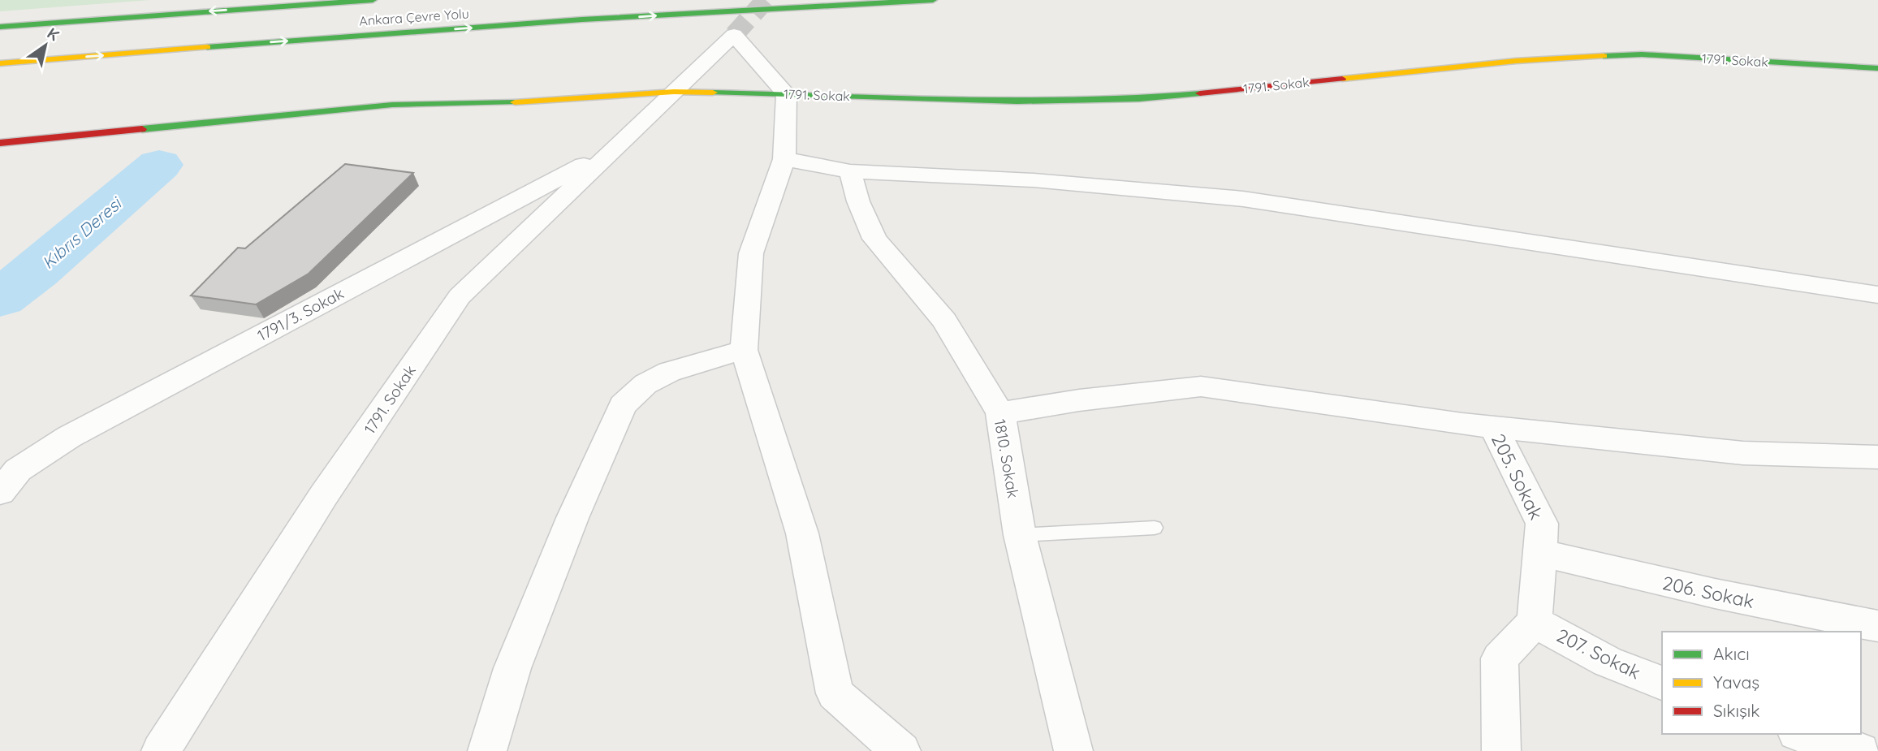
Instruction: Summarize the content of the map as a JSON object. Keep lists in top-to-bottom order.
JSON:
{
  "streets": {
    "main road": ["Ankara Çevre Yolu", "1791. Sokak"],
    "street": [
      "1791/3. Sokak",
      "1810. Sokak",
      "205. Sokak",
      "206. Sokak",
      "207. Sokak"
    ]
  },
  "crossings": [
    ["1791. Sokak", "1791/3. Sokak"],
    ["205. Sokak", "206. Sokak"],
    ["205. Sokak", "207. Sokak"]
  ],
  "water": ["Kıbrıs Deresi"],
  "legend": ["Akıcı", "Yavaş", "Sıkışık"],
  "north": "top right"
}
